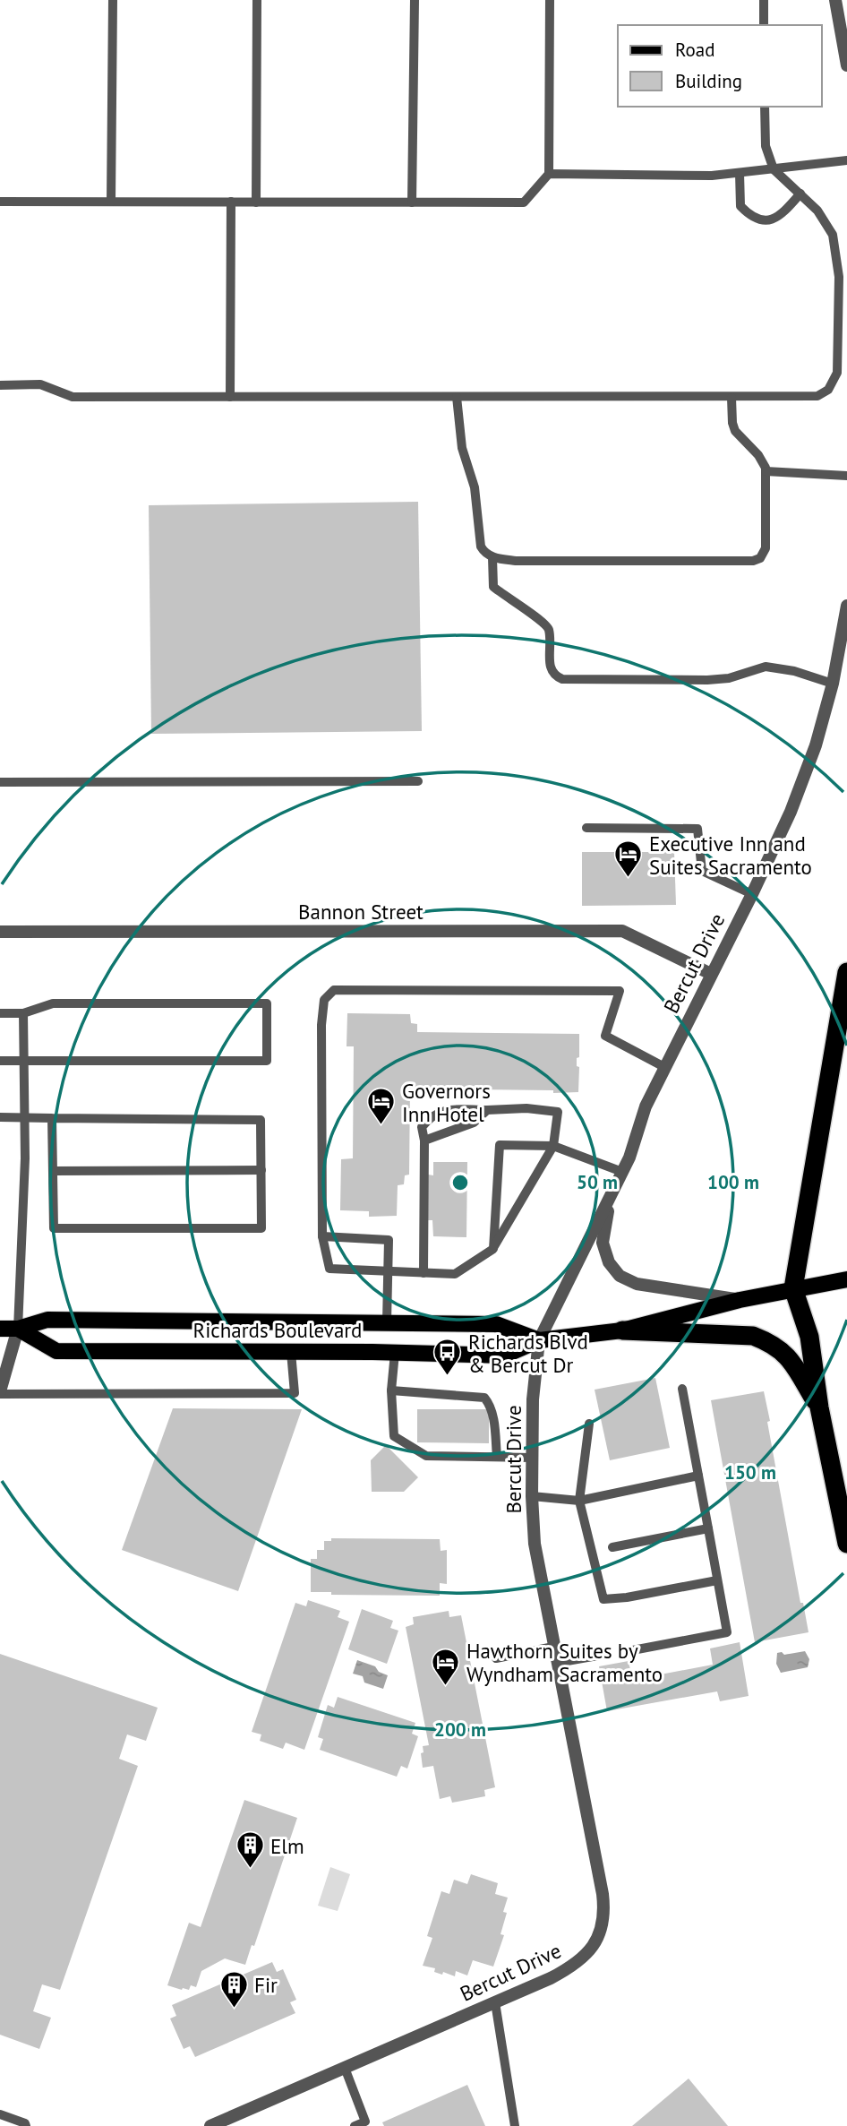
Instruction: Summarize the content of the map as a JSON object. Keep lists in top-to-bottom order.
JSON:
{
  "streets": {
    "main road": ["Richards Boulevard"],
    "street": ["Bannon Street", "Bercut Drive"]
  },
  "crossings": [
    ["Bannon Street", "Bercut Drive"],
    ["Bercut Drive", "Richards Boulevard"]
  ],
  "places": {
    "hotel": ["Executive Inn and Suites Sacramento", "Governors Inn Hotel", "Hawthorn Suites by Wyndham Sacramento"],
    "bus stop": ["Richards Blvd & Bercut Dr"],
    "building": ["Elm", "Fir"]
  },
  "legend": ["Road", "Building"],
  "rings": [
    "50 m",
    "100 m",
    "150 m",
    "200 m"
  ]
}
